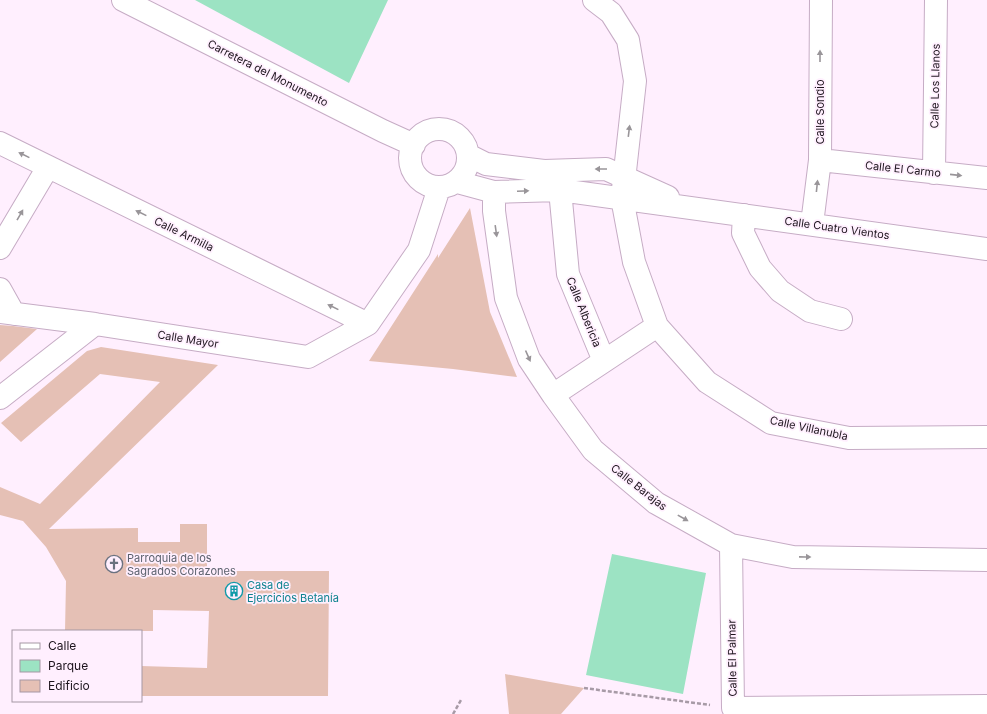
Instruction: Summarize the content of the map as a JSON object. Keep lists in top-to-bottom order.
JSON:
{
  "streets": {
    "main road": [
      "Carretera del Monumento",
      "Calle Los Llanos",
      "Calle Sondio",
      "Calle El Carmo",
      "Calle Cuatro Vientos",
      "Calle Armilla",
      "Calle Albericia",
      "Calle Mayor",
      "Calle Villanubla",
      "Calle Barajas",
      "Calle El Palmar"
    ]
  },
  "crossings": [
    ["Carretera del Monumento", "Calle Cuatro Vientos"],
    ["Calle Los Llanos", "Calle El Carmo"],
    ["Calle Sondio", "Calle El Carmo"],
    ["Calle Sondio", "Calle Cuatro Vientos"],
    ["Calle Cuatro Vientos", "Calle Albericia"],
    ["Calle Cuatro Vientos", "Calle Villanubla"],
    ["Calle Cuatro Vientos", "Calle Barajas"],
    ["Calle Armilla", "Calle Mayor"],
    ["Calle Barajas", "Calle El Palmar"]
  ],
  "one_way": ["Calle Sondio", "Calle Armilla", "Calle Barajas"],
  "places": {
    "church": ["Parroquia de los Sagrados Corazones"],
    "building": ["Casa de Ejercicios Betanía"]
  },
  "legend": ["Calle", "Parque", "Edificio"]
}
